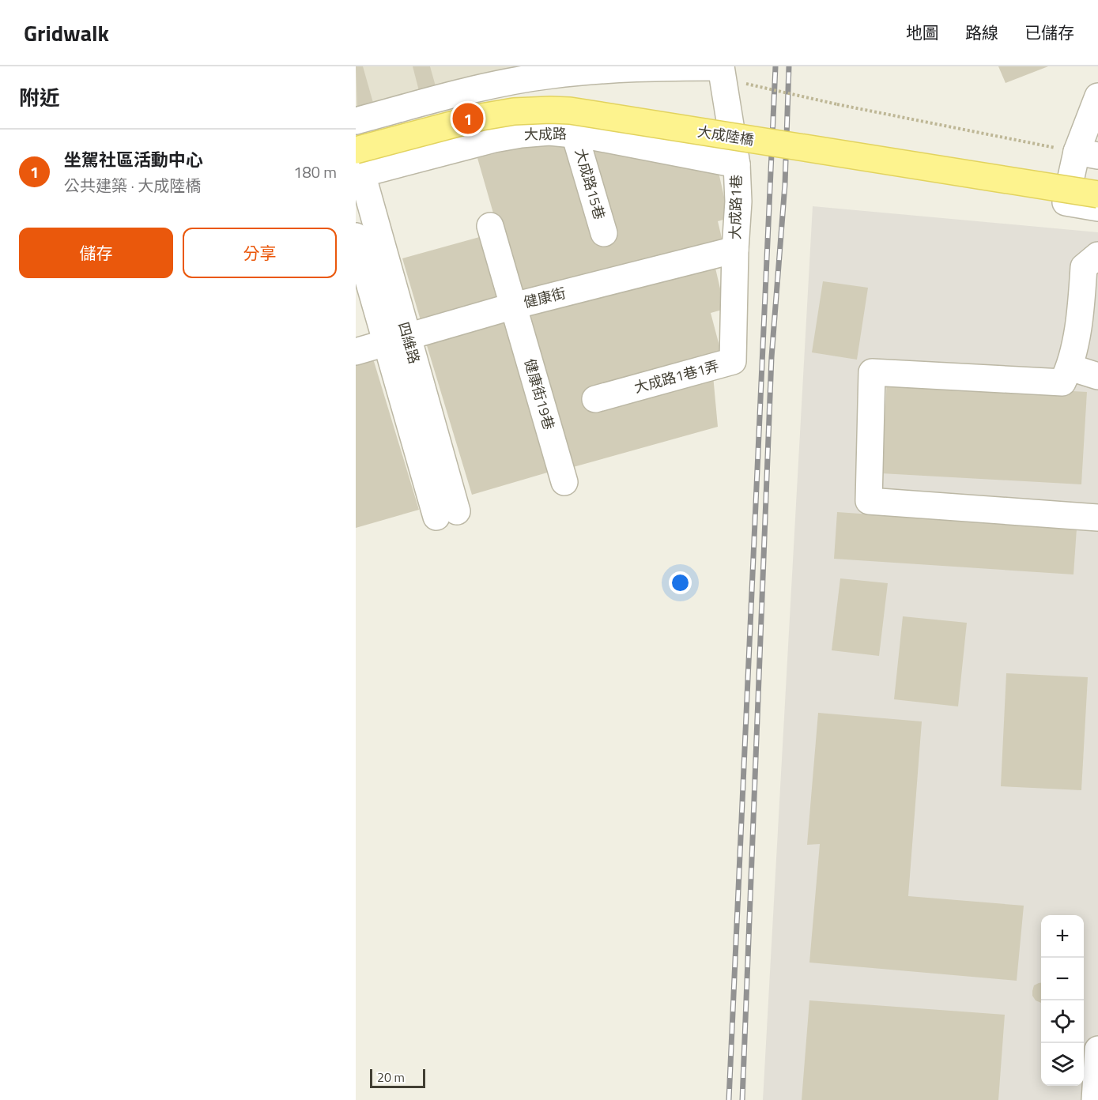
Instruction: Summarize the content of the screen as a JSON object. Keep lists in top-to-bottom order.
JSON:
{
  "streets": {
    "main road": ["大成陸橋"],
    "street": [
      "大成路",
      "大成路15巷",
      "大成路1巷",
      "健康街",
      "四維路",
      "大成路1巷1弄",
      "健康街19巷"
    ]
  },
  "crossings": [
    ["大成路", "大成陸橋"],
    ["大成路", "大成路15巷"],
    ["大成路", "大成路1巷"],
    ["大成路", "四維路"],
    ["大成陸橋", "四維路"],
    ["大成路1巷", "健康街"],
    ["大成路1巷", "大成路1巷1弄"],
    ["健康街", "四維路"],
    ["健康街", "大成路1巷1弄"],
    ["健康街", "健康街19巷"]
  ],
  "scale_bar": "20 m",
  "page": {
    "header": "Gridwalk",
    "nav": ["地圖", "路線", "已儲存"],
    "heading": "附近",
    "pins": "1",
    "list": [
      {
        "mark": "1",
        "name": "坐駕社區活動中心",
        "note": "公共建築 · 大成陸橋",
        "value": "180 m"
      }
    ],
    "buttons": ["儲存", "分享"],
    "map_buttons": ["+", "−"],
    "scale": "20 m"
  }
}
